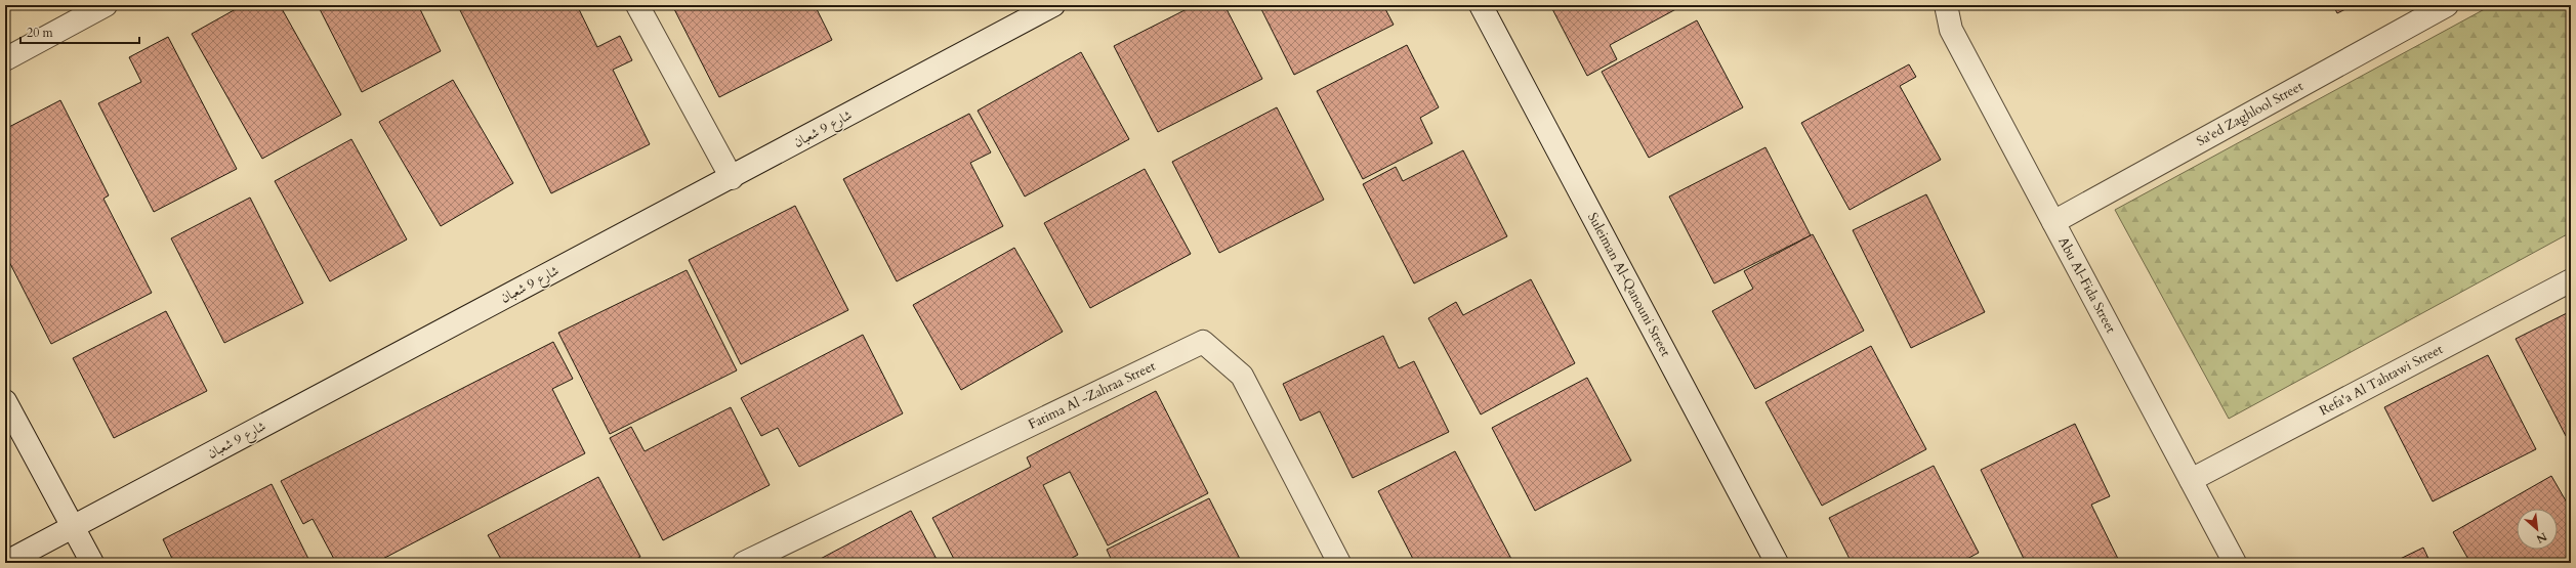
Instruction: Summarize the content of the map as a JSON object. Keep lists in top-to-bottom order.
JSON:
{
  "streets": {
    "street": [
      "Sa'ed Zaghlool Street",
      "شارع 9 شعبان",
      "Suleiman Al-Qanouni Street",
      "Abu Al-Fida Street",
      "Refa'a Al Tahtawi Street",
      "Fatima Al -Zahraa Street"
    ]
  },
  "crossings": [
    ["Sa'ed Zaghlool Street", "Abu Al-Fida Street"],
    ["Abu Al-Fida Street", "Refa'a Al Tahtawi Street"]
  ],
  "scale_bar": "20 m",
  "north": "bottom right"
}
